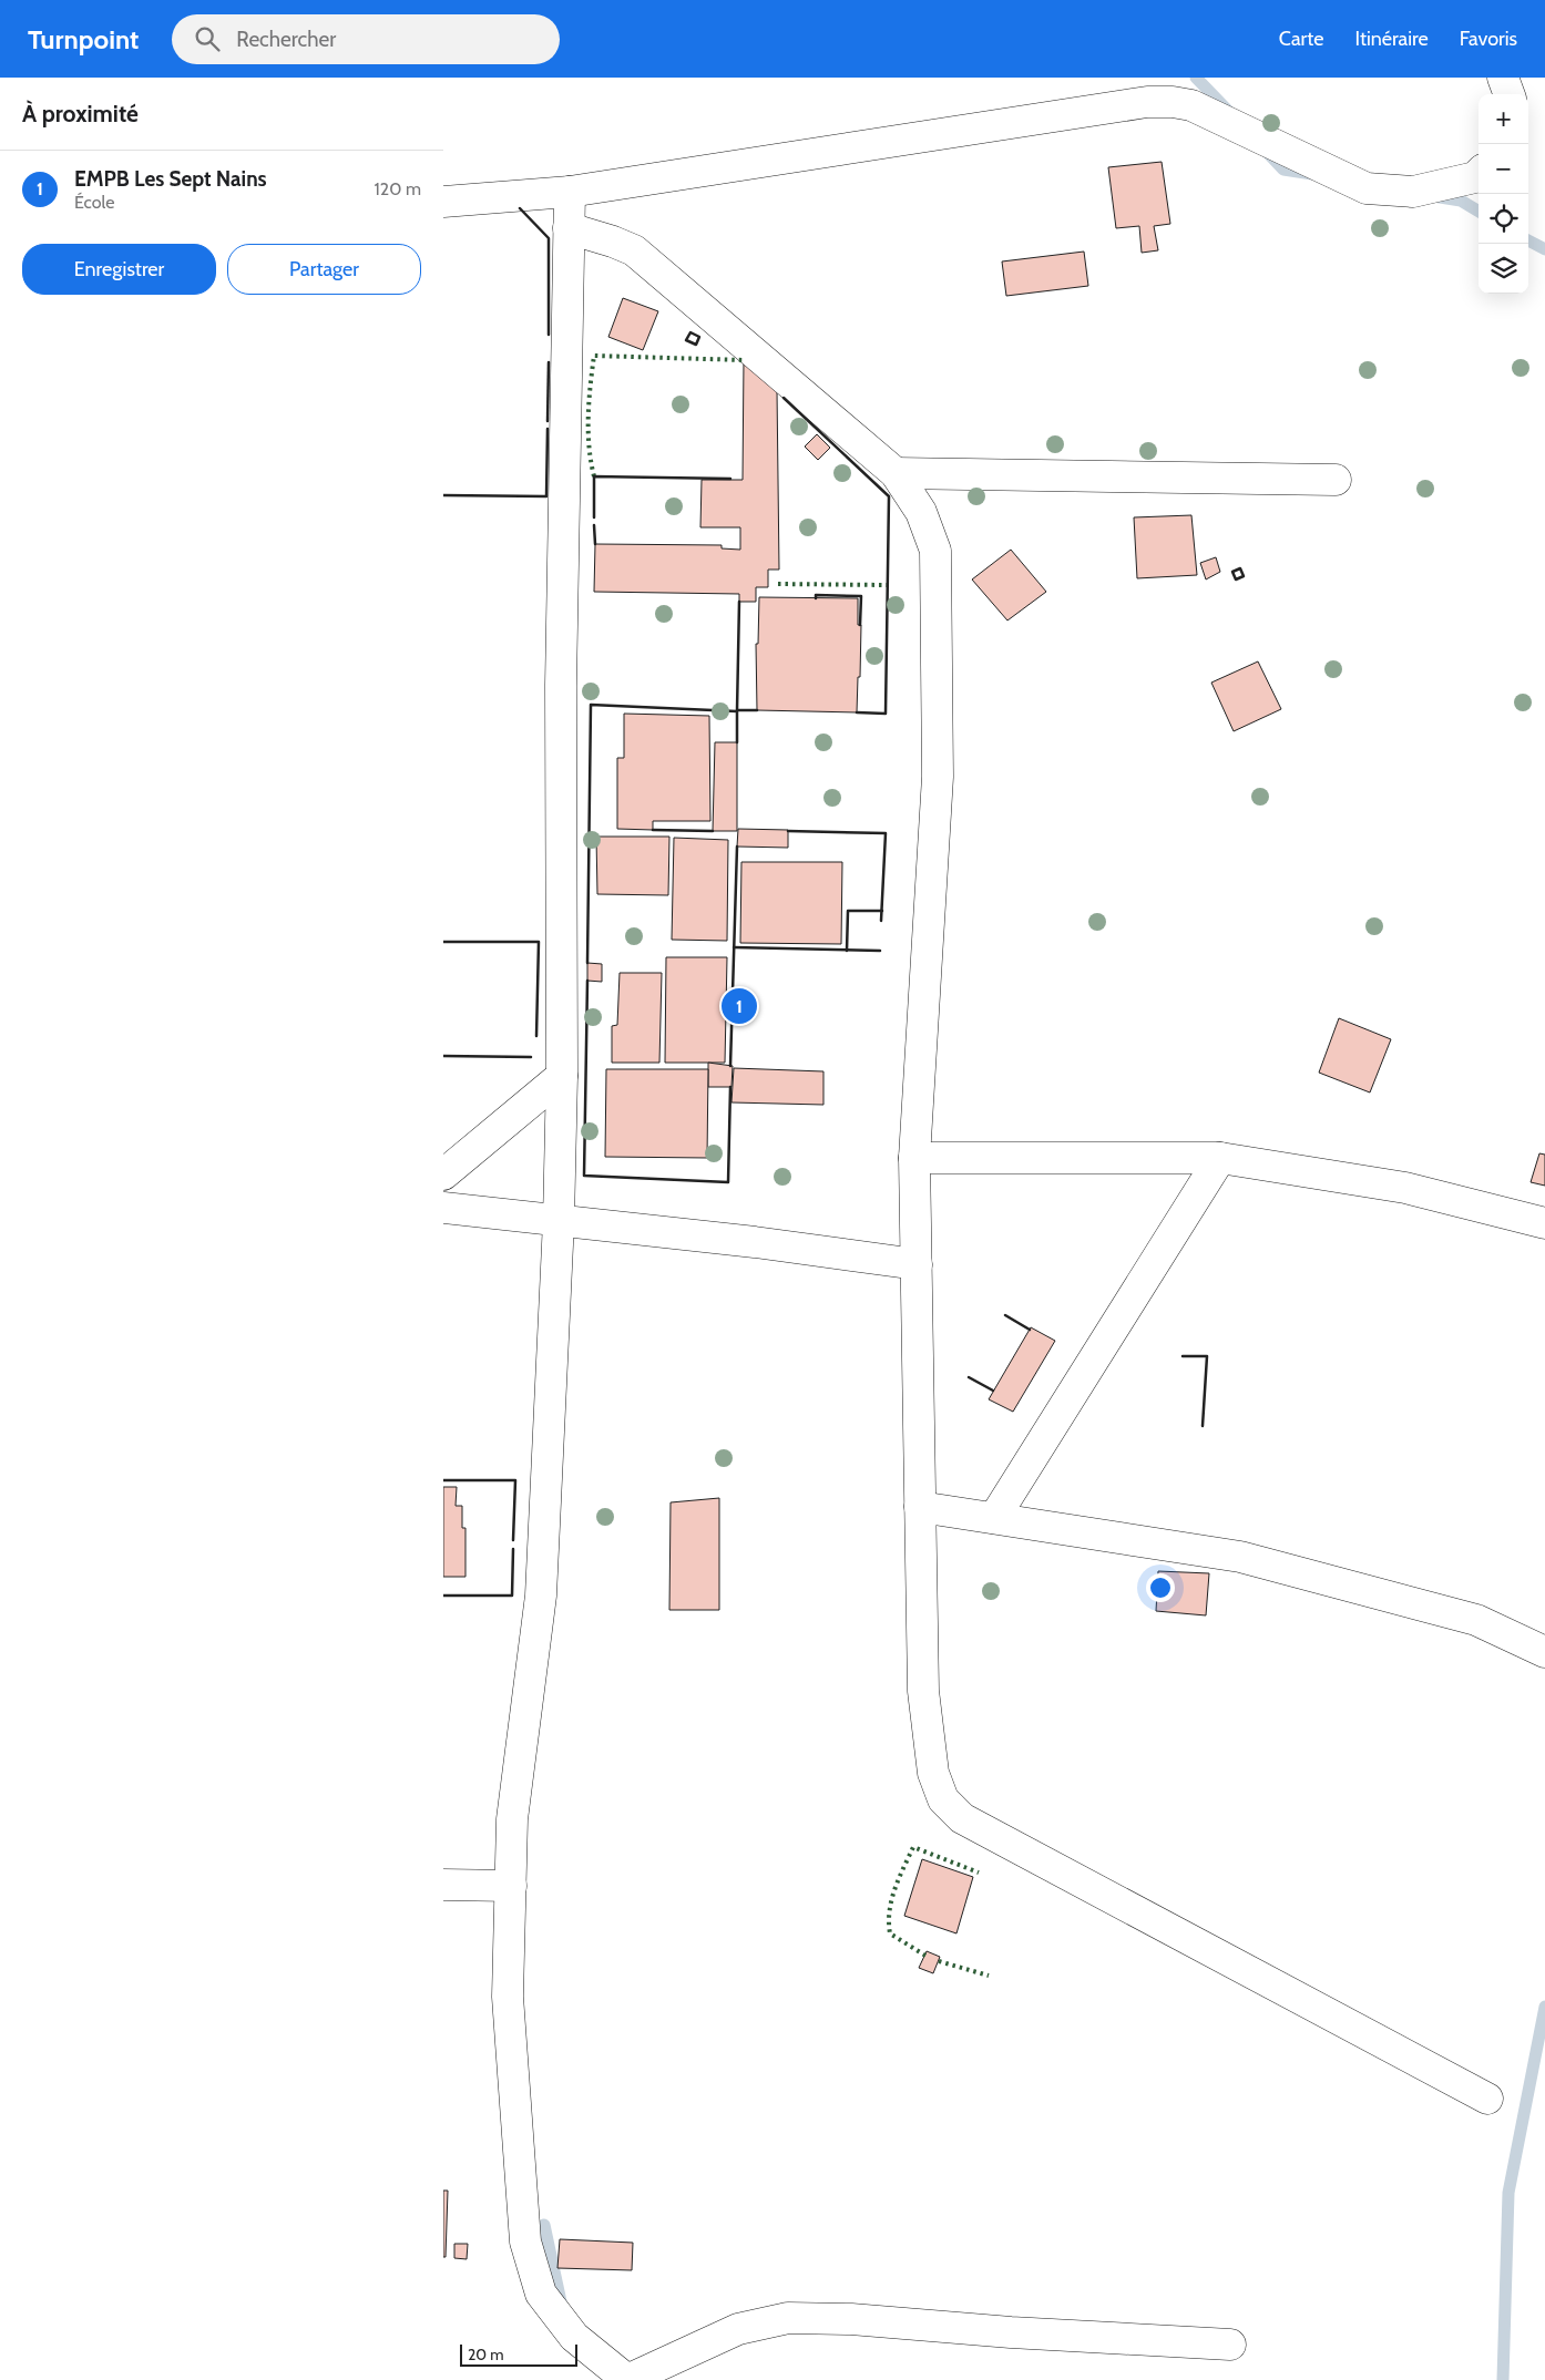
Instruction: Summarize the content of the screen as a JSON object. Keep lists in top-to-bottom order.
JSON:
{
  "scale_bar": "20 m",
  "page": {
    "header": "Turnpoint",
    "search": "Rechercher",
    "nav": ["Carte", "Itinéraire", "Favoris"],
    "heading": "À proximité",
    "map_buttons": ["+", "−"],
    "list": [
      {
        "mark": "1",
        "name": "EMPB Les Sept Nains",
        "note": "École",
        "value": "120 m"
      }
    ],
    "buttons": ["Enregistrer", "Partager"],
    "pins": "1",
    "scale": "20 m"
  }
}
